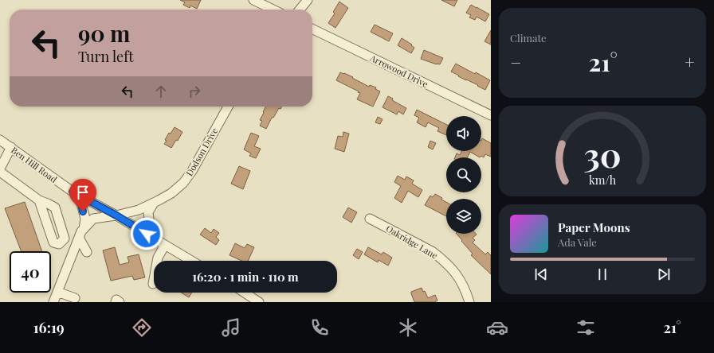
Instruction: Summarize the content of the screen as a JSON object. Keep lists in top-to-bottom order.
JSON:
{
  "streets": {
    "street": [
      "Arrowood Drive",
      "Dodson Drive",
      "Ben Hill Road",
      "Oakridge Lane"
    ]
  },
  "crossings": [
    ["Dodson Drive", "Ben Hill Road"]
  ],
  "page": {
    "tile": "Climate",
    "turn": ["90 m", "Turn left"],
    "heat": ["−", "21°", "+"],
    "song": ["Paper Moons", "Ada Vale"],
    "limit": "40",
    "trip": "16:20 · 1 min · 110 m",
    "tabs": ["16:19", "21°"],
    "gauge": ["30", "km/h"]
  }
}
